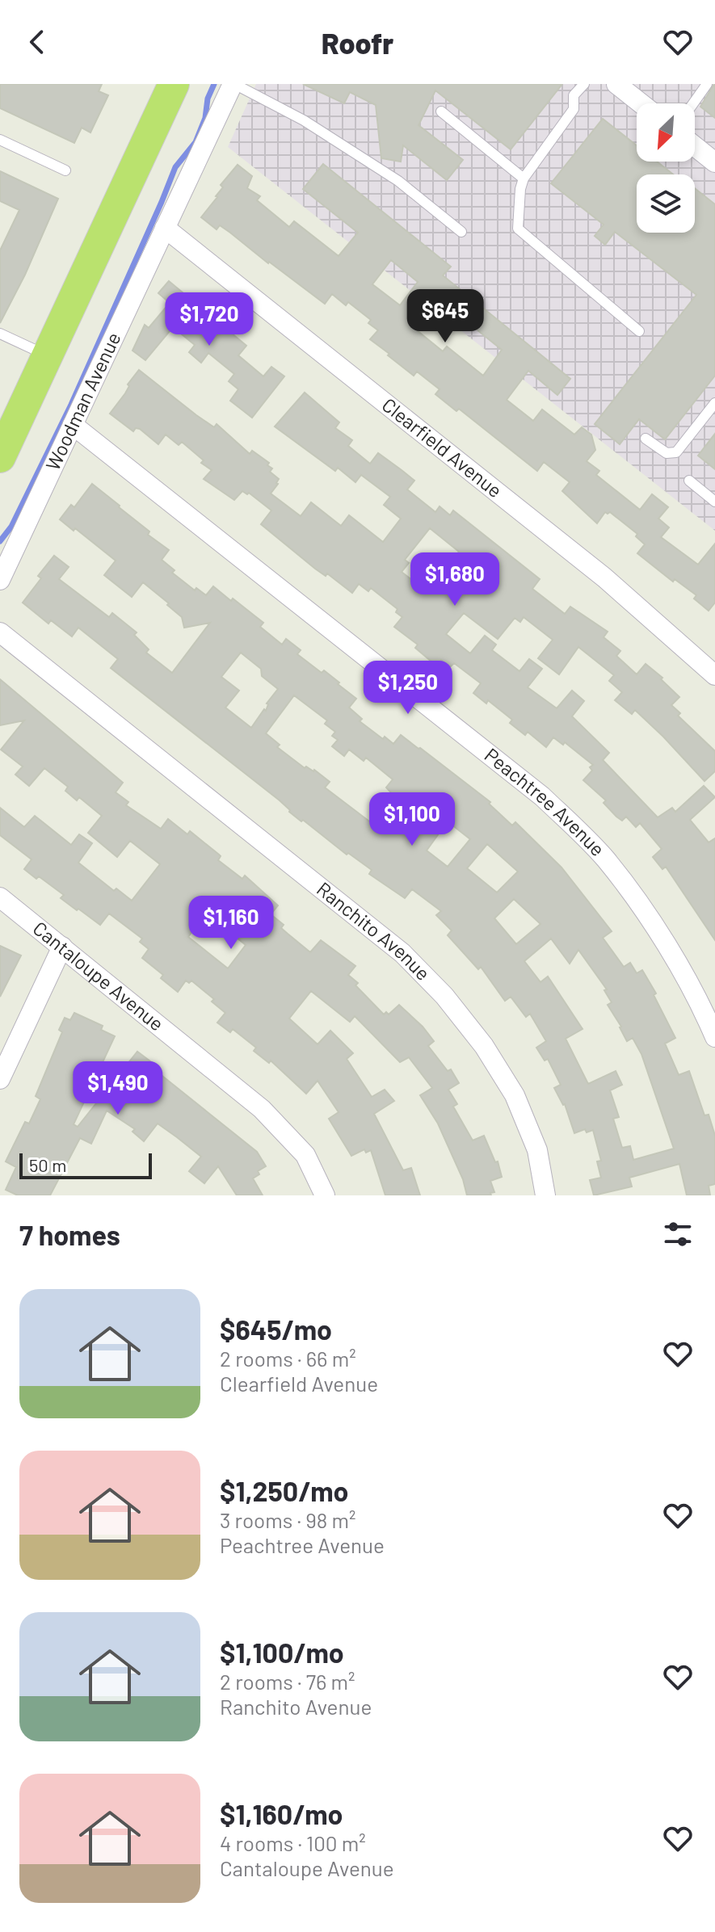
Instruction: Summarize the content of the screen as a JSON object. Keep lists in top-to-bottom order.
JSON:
{
  "streets": {
    "street": [
      "Woodman Avenue",
      "Clearfield Avenue",
      "Peachtree Avenue",
      "Ranchito Avenue",
      "Cantaloupe Avenue"
    ]
  },
  "crossings": [
    ["Woodman Avenue", "Clearfield Avenue"],
    ["Woodman Avenue", "Peachtree Avenue"]
  ],
  "scale_bar": "50 m",
  "north": "bottom left",
  "page": {
    "header": "Roofr",
    "price": [
      "$645",
      "$1,720",
      "$1,680",
      "$1,250",
      "$1,100",
      "$1,160",
      "$1,490"
    ],
    "scale": "50 m",
    "heading": "7 homes",
    "list": [
      {
        "name": "$645/mo",
        "note": "2 rooms · 66 m² · Clearfield Avenue"
      },
      {
        "name": "$1,250/mo",
        "note": "3 rooms · 98 m² · Peachtree Avenue"
      },
      {
        "name": "$1,100/mo",
        "note": "2 rooms · 76 m² · Ranchito Avenue"
      },
      {
        "name": "$1,160/mo",
        "note": "4 rooms · 100 m² · Cantaloupe Avenue"
      }
    ]
  }
}
